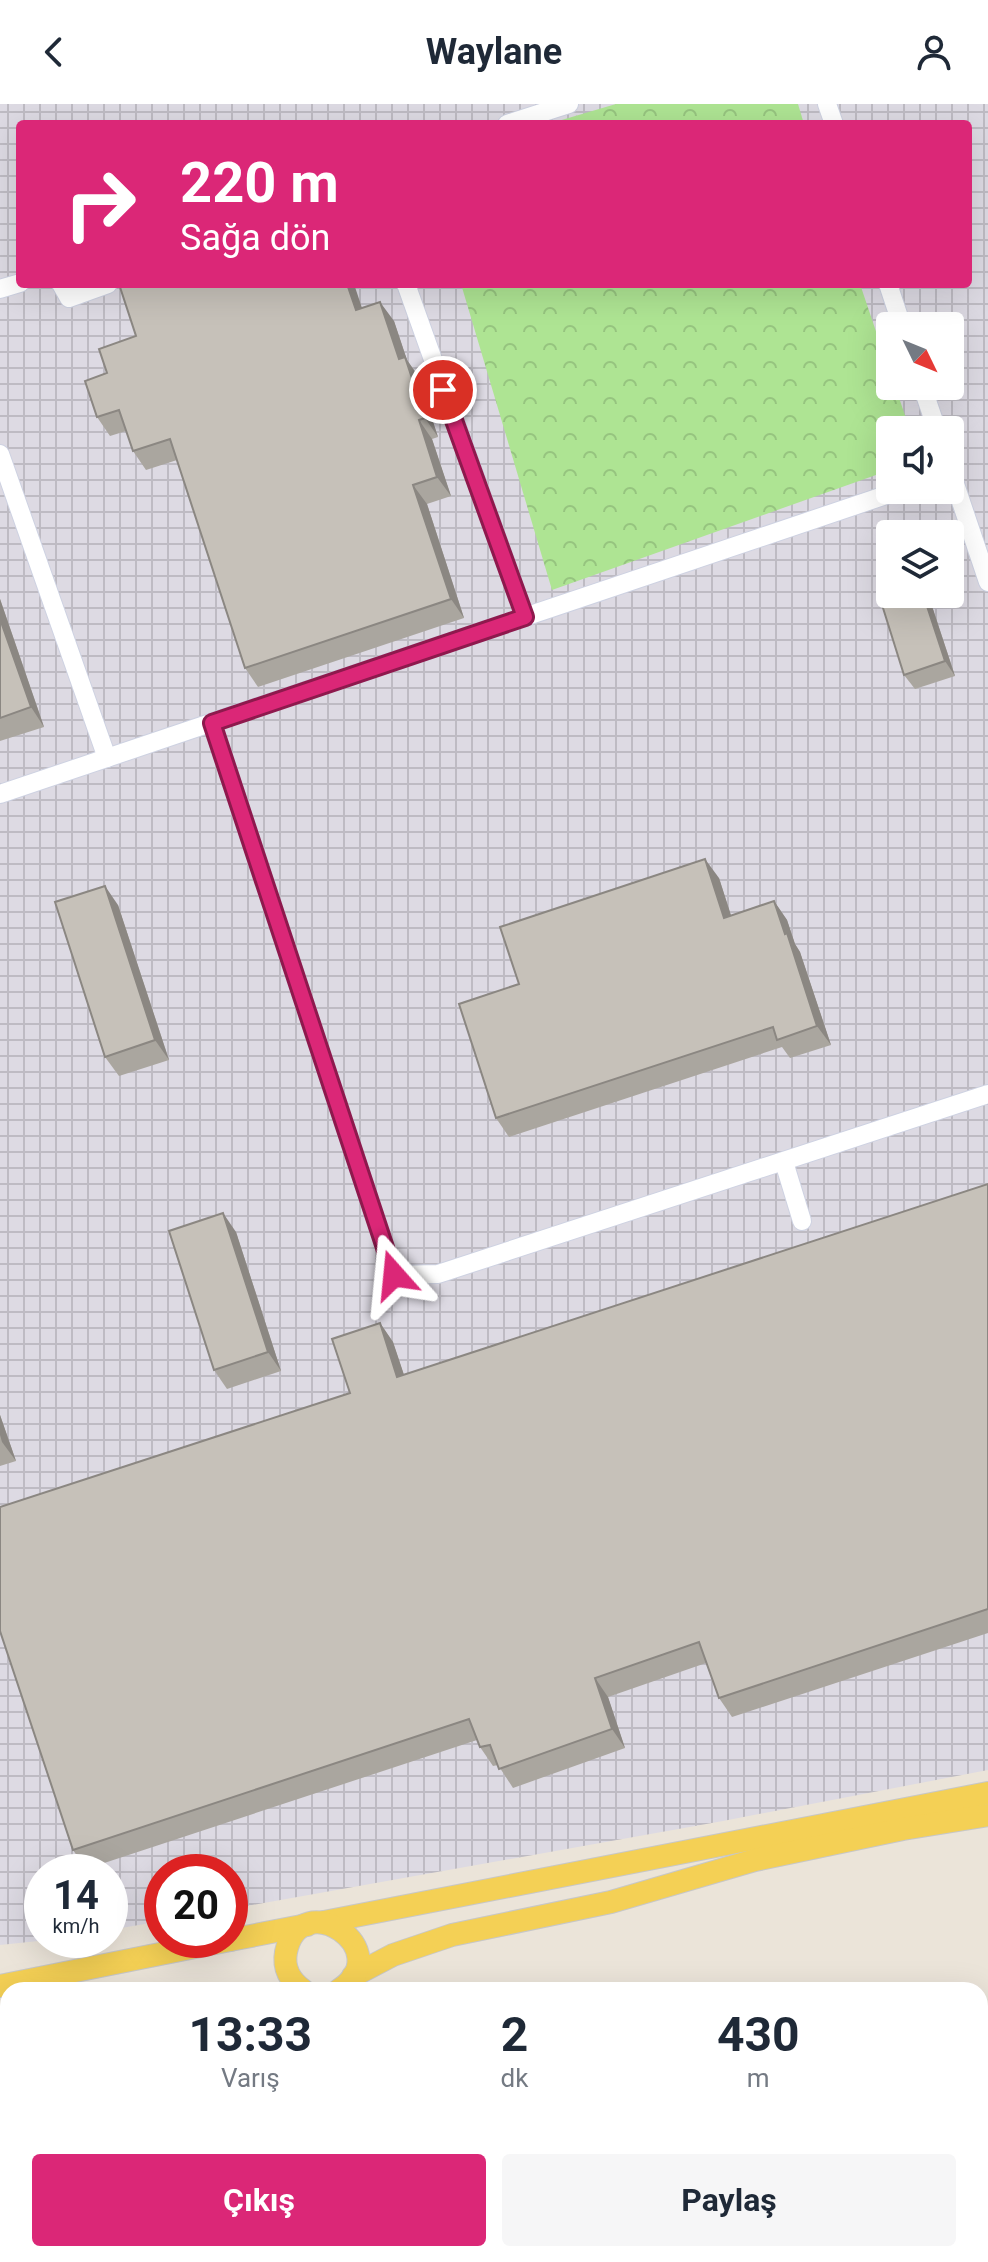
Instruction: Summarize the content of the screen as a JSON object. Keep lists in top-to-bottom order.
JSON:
{
  "north": "bottom right",
  "page": {
    "header": "Waylane",
    "turn": ["220 m", "Sağa dön"],
    "speed": "14 km/h",
    "limit": "20",
    "eta": [
      "13:33",
      "Varış",
      "2",
      "dk",
      "430",
      "m"
    ],
    "buttons": ["Çıkış", "Paylaş"]
  }
}
